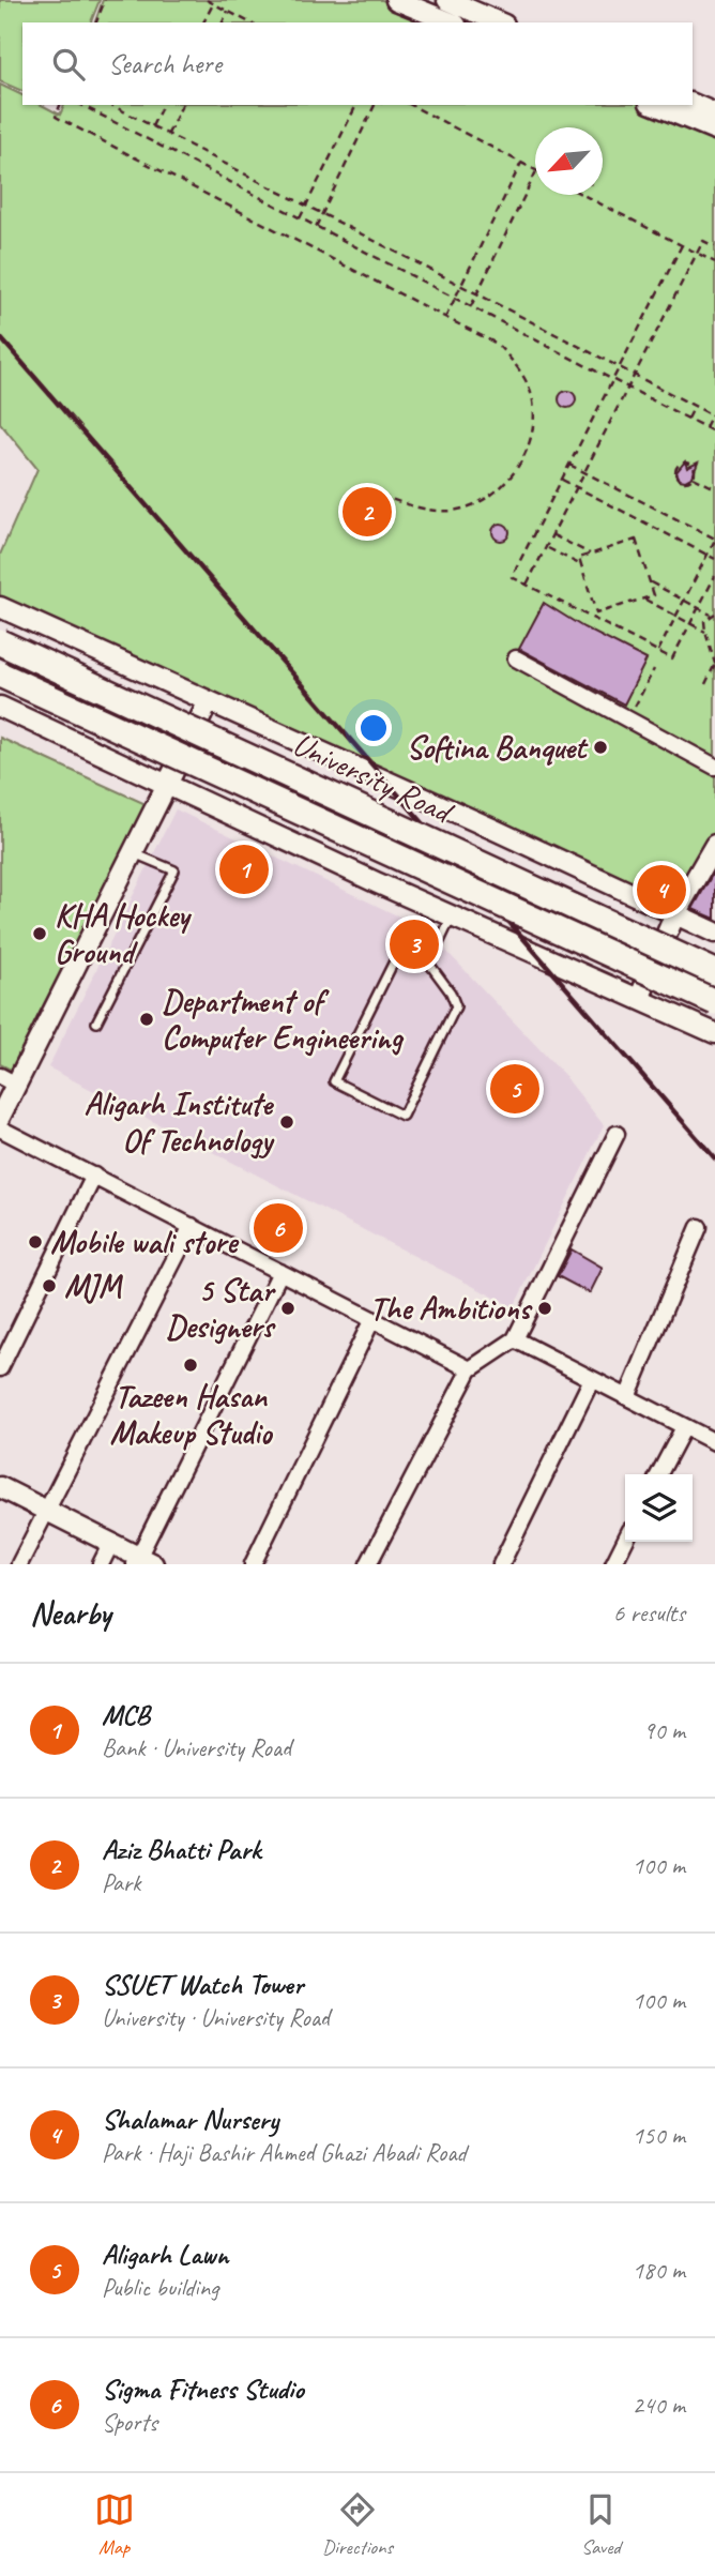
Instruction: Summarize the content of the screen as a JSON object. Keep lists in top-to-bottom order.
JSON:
{
  "streets": {
    "main road": ["University Road"]
  },
  "places": [
    "Softina Banquet",
    "KHA Hockey Ground",
    "Department of Computer Engineering",
    "Aligarh Institute Of Technology",
    "Mobile wali store",
    "MJM",
    "5 Star Designers",
    "The Ambitions",
    "Tazeen Hasan Makeup Studio"
  ],
  "north": "bottom left",
  "page": {
    "search": "Search here",
    "pins": [
      "2",
      "1",
      "4",
      "3",
      "5",
      "6"
    ],
    "heading": ["Nearby", "6 results"],
    "list": [
      {
        "mark": "1",
        "name": "MCB",
        "note": "Bank · University Road",
        "value": "90 m"
      },
      {
        "mark": "2",
        "name": "Aziz Bhatti Park",
        "note": "Park",
        "value": "100 m"
      },
      {
        "mark": "3",
        "name": "SSUET Watch Tower",
        "note": "University · University Road",
        "value": "100 m"
      },
      {
        "mark": "4",
        "name": "Shalamar Nursery",
        "note": "Park · Haji Bashir Ahmed Ghazi Abadi Road",
        "value": "150 m"
      },
      {
        "mark": "5",
        "name": "Aligarh Lawn",
        "note": "Public building",
        "value": "180 m"
      },
      {
        "mark": "6",
        "name": "Sigma Fitness Studio",
        "note": "Sports",
        "value": "240 m"
      }
    ],
    "nav": ["Map", "Directions", "Saved"]
  }
}
